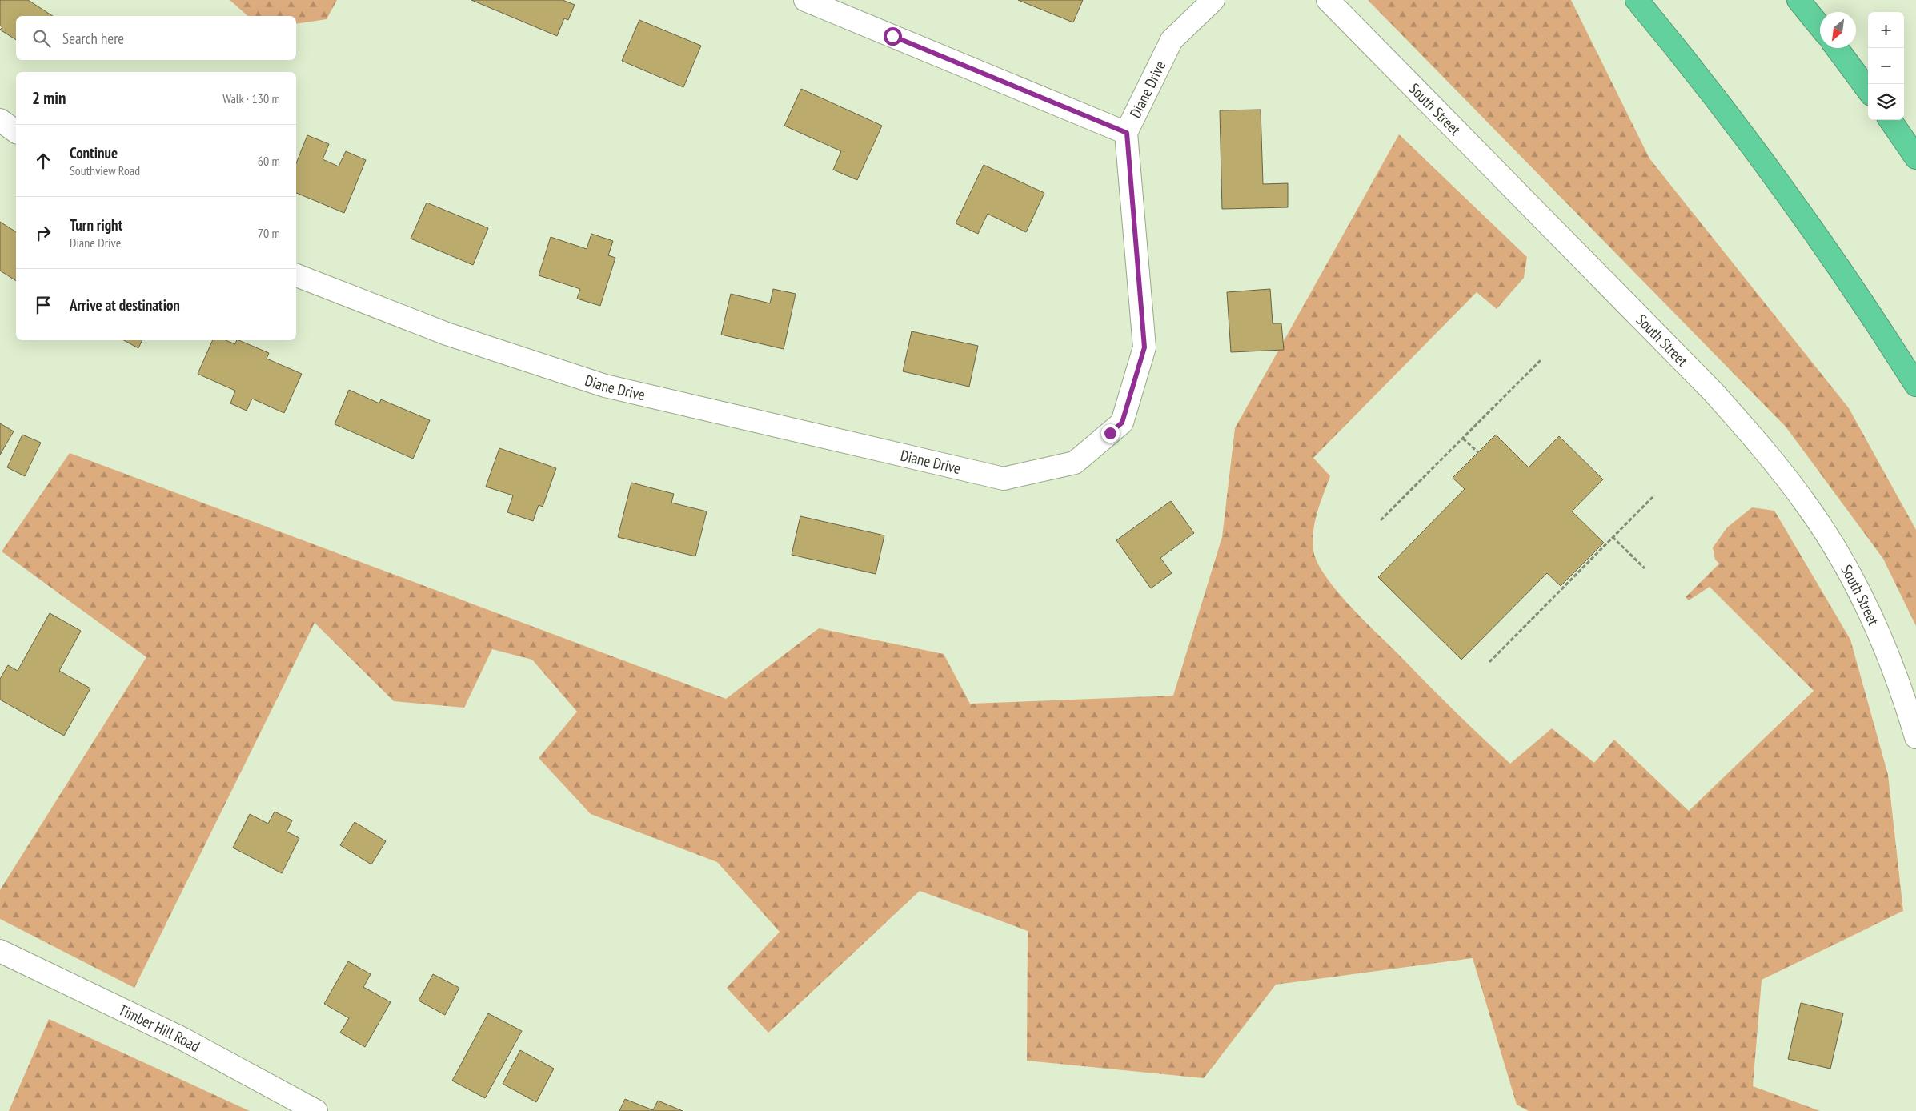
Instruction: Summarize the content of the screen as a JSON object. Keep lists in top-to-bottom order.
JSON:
{
  "streets": {
    "street": ["Diane Drive", "South Street", "Timber Hill Road"]
  },
  "north": "bottom left",
  "page": {
    "map_buttons": ["+", "−"],
    "search": "Search here",
    "heading": ["2 min", "Walk · 130 m"],
    "list": [
      ["Continue", "Southview Road", "60 m"],
      ["Turn right", "Diane Drive", "70 m"],
      "Arrive at destination"
    ]
  }
}
